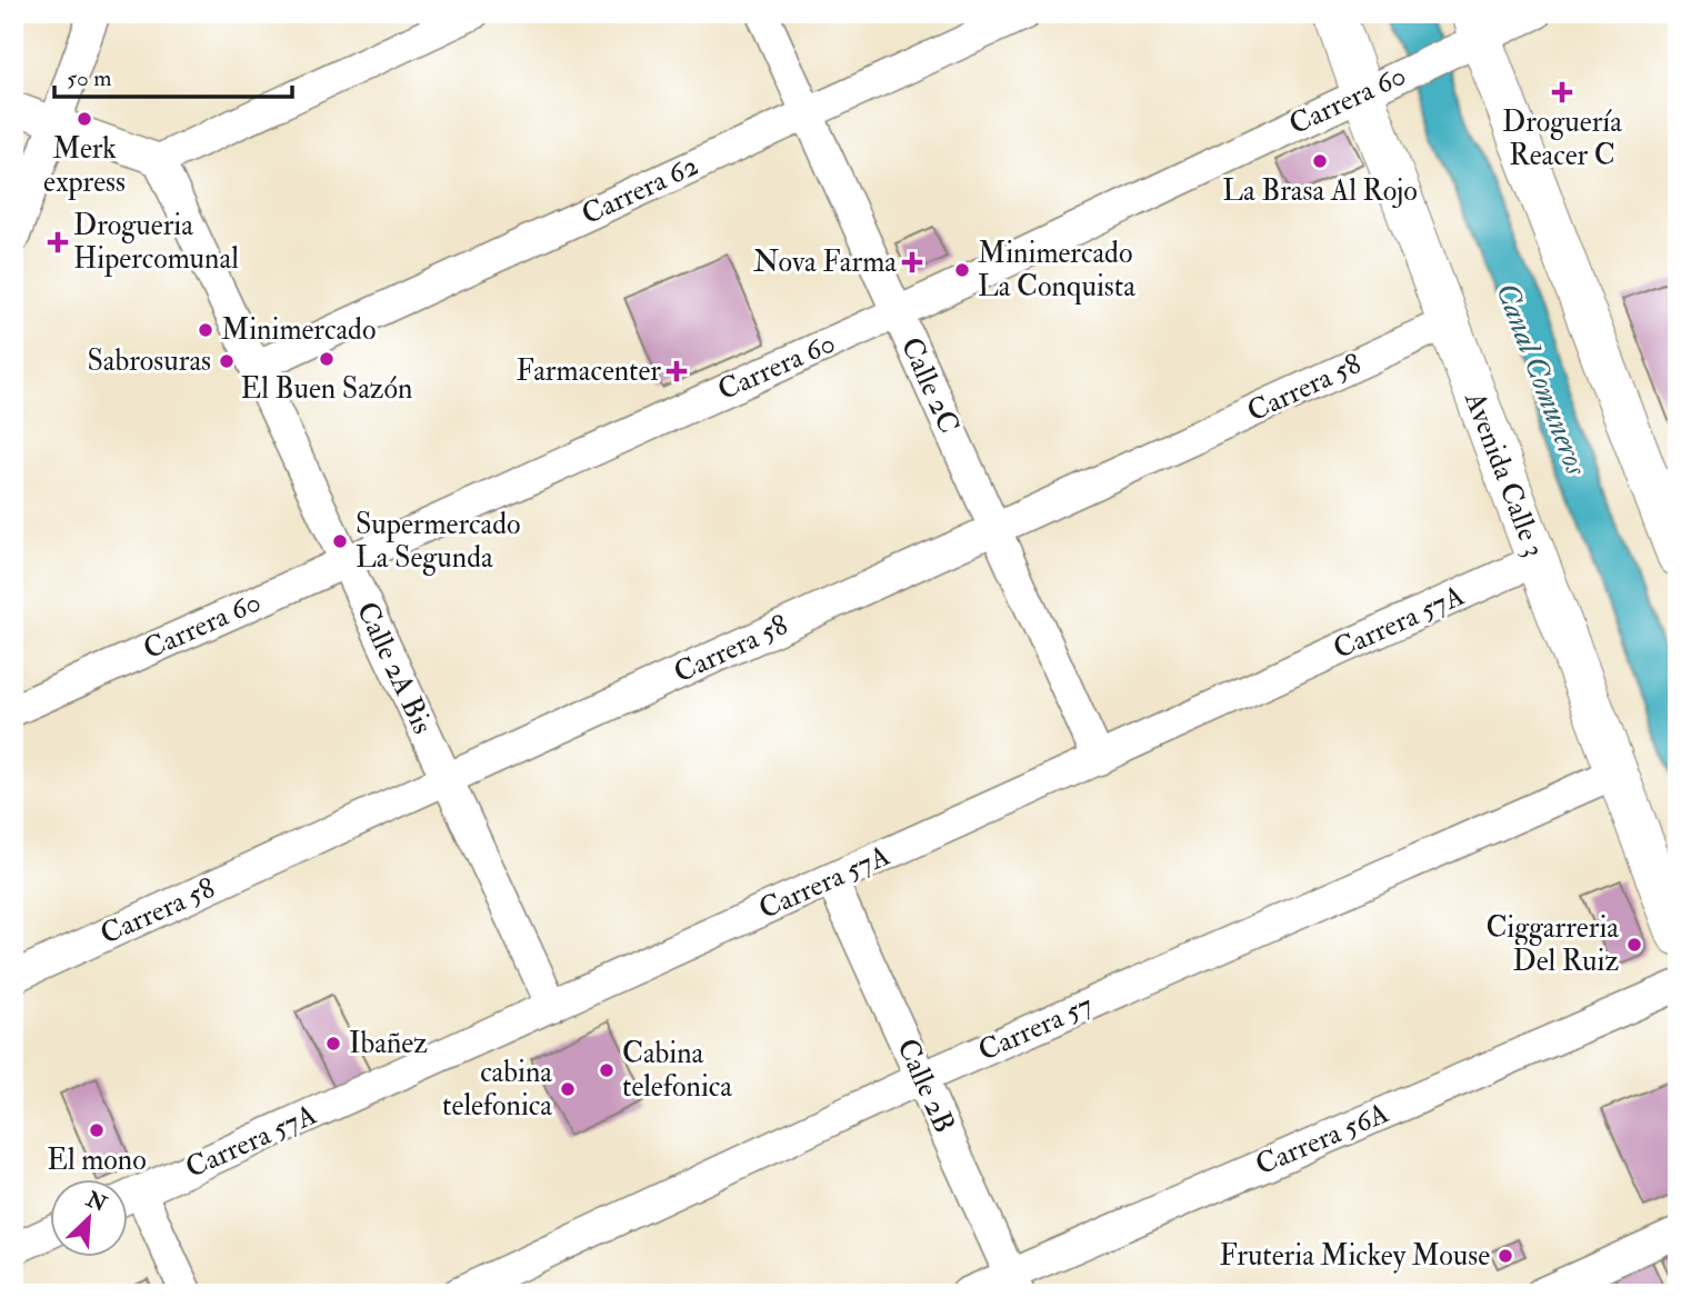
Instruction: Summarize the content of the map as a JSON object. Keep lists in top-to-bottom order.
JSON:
{
  "streets": {
    "main road": ["Avenida Calle 3"],
    "street": [
      "Carrera 60",
      "Carrera 62",
      "Calle 2C",
      "Carrera 58",
      "Carrera 57A",
      "Calle 2A Bis",
      "Carrera 57",
      "Calle 2B",
      "Carrera 56A"
    ]
  },
  "crossings": [
    ["Carrera 60", "Calle 2C"],
    ["Carrera 60", "Avenida Calle 3"],
    ["Carrera 60", "Calle 2A Bis"],
    ["Carrera 62", "Calle 2C"],
    ["Carrera 62", "Calle 2A Bis"],
    ["Calle 2C", "Carrera 58"],
    ["Calle 2C", "Carrera 57A"],
    ["Carrera 58", "Avenida Calle 3"],
    ["Carrera 58", "Calle 2A Bis"],
    ["Avenida Calle 3", "Carrera 57A"],
    ["Avenida Calle 3", "Carrera 57"],
    ["Carrera 57A", "Calle 2A Bis"],
    ["Carrera 57A", "Calle 2B"],
    ["Carrera 57", "Calle 2B"],
    ["Calle 2B", "Carrera 56A"]
  ],
  "water": ["Canal Comuneros"],
  "places": {
    "health": [
      "Droguería Reacer C",
      "Drogueria Hipercomunal",
      "Nova Farma",
      "Farmacenter"
    ],
    "other": [
      "Merk express",
      "La Brasa Al Rojo",
      "Minimercado La Conquista",
      "Minimercado",
      "El Buen Sazón",
      "Sabrosuras",
      "Supermercado La Segunda",
      "Ciggarreria Del Ruiz",
      "Ibañez",
      "Cabina telefonica",
      "cabina telefonica",
      "El mono",
      "Fruteria Mickey Mouse"
    ]
  },
  "scale_bar": "50 m",
  "north": "top right"
}
